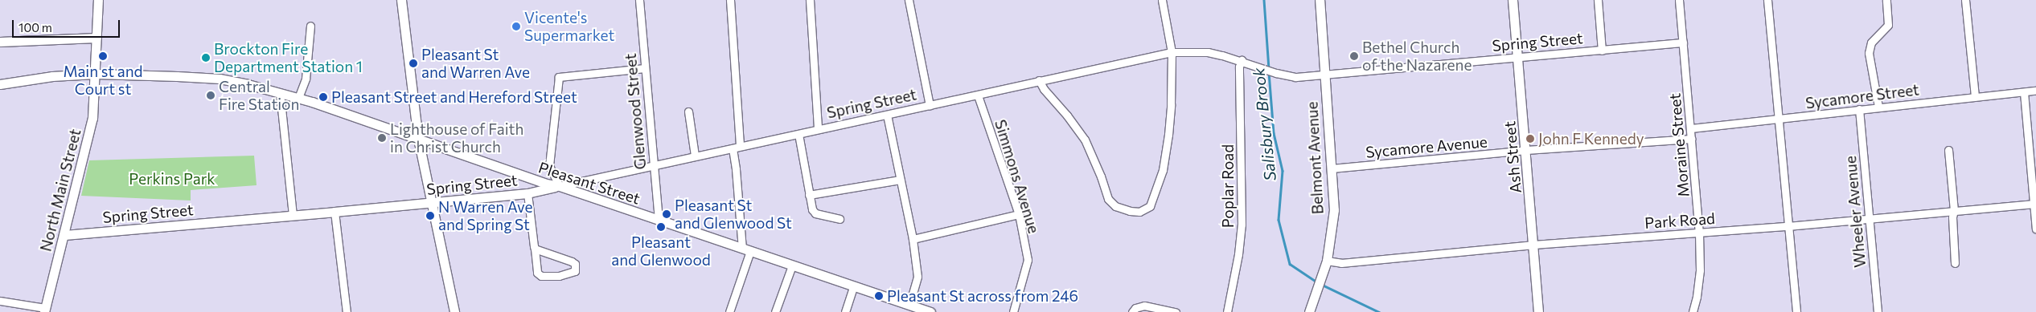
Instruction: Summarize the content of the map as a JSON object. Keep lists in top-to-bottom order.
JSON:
{
  "streets": {
    "main road": [
      "Spring Street",
      "Ash Street",
      "Belmont Avenue",
      "Pleasant Street",
      "North Main Street"
    ],
    "street": [
      "Sycamore Street",
      "Glenwood Street",
      "Moraine Street",
      "Sycamore Avenue",
      "Simmons Avenue",
      "Poplar Road",
      "Wheeler Avenue",
      "Park Road"
    ]
  },
  "crossings": [
    ["Spring Street", "Glenwood Street"],
    ["Spring Street", "Moraine Street"],
    ["Spring Street", "Ash Street"],
    ["Spring Street", "Belmont Avenue"],
    ["Spring Street", "Simmons Avenue"],
    ["Spring Street", "Pleasant Street"],
    ["Spring Street", "Poplar Road"],
    ["Spring Street", "North Main Street"],
    ["Sycamore Street", "Moraine Street"],
    ["Sycamore Street", "Wheeler Avenue"],
    ["Glenwood Street", "Pleasant Street"],
    ["Moraine Street", "Sycamore Avenue"],
    ["Moraine Street", "Park Road"],
    ["Sycamore Avenue", "Ash Street"],
    ["Sycamore Avenue", "Belmont Avenue"],
    ["Ash Street", "Park Road"],
    ["Belmont Avenue", "Park Road"],
    ["Pleasant Street", "North Main Street"],
    ["Wheeler Avenue", "Park Road"]
  ],
  "water": ["Salisbury Brook"],
  "parks": ["Perkins Park"],
  "places": [
    "Vicente's Supermarket",
    "Main st and Court st",
    "Bethel Church of the Nazarene",
    "Brockton Fire Department Station 1",
    "Pleasant St and Warren Ave",
    "Central Fire Station",
    "Pleasant Street and Hereford Street",
    "Lighthouse of Faith in Christ Church",
    "John F Kennedy",
    "Pleasant St and Glenwood St",
    "N Warren Ave and Spring St",
    "Pleasant and Glenwood",
    "Pleasant St across from 246"
  ],
  "scale_bar": "100 m"
}
